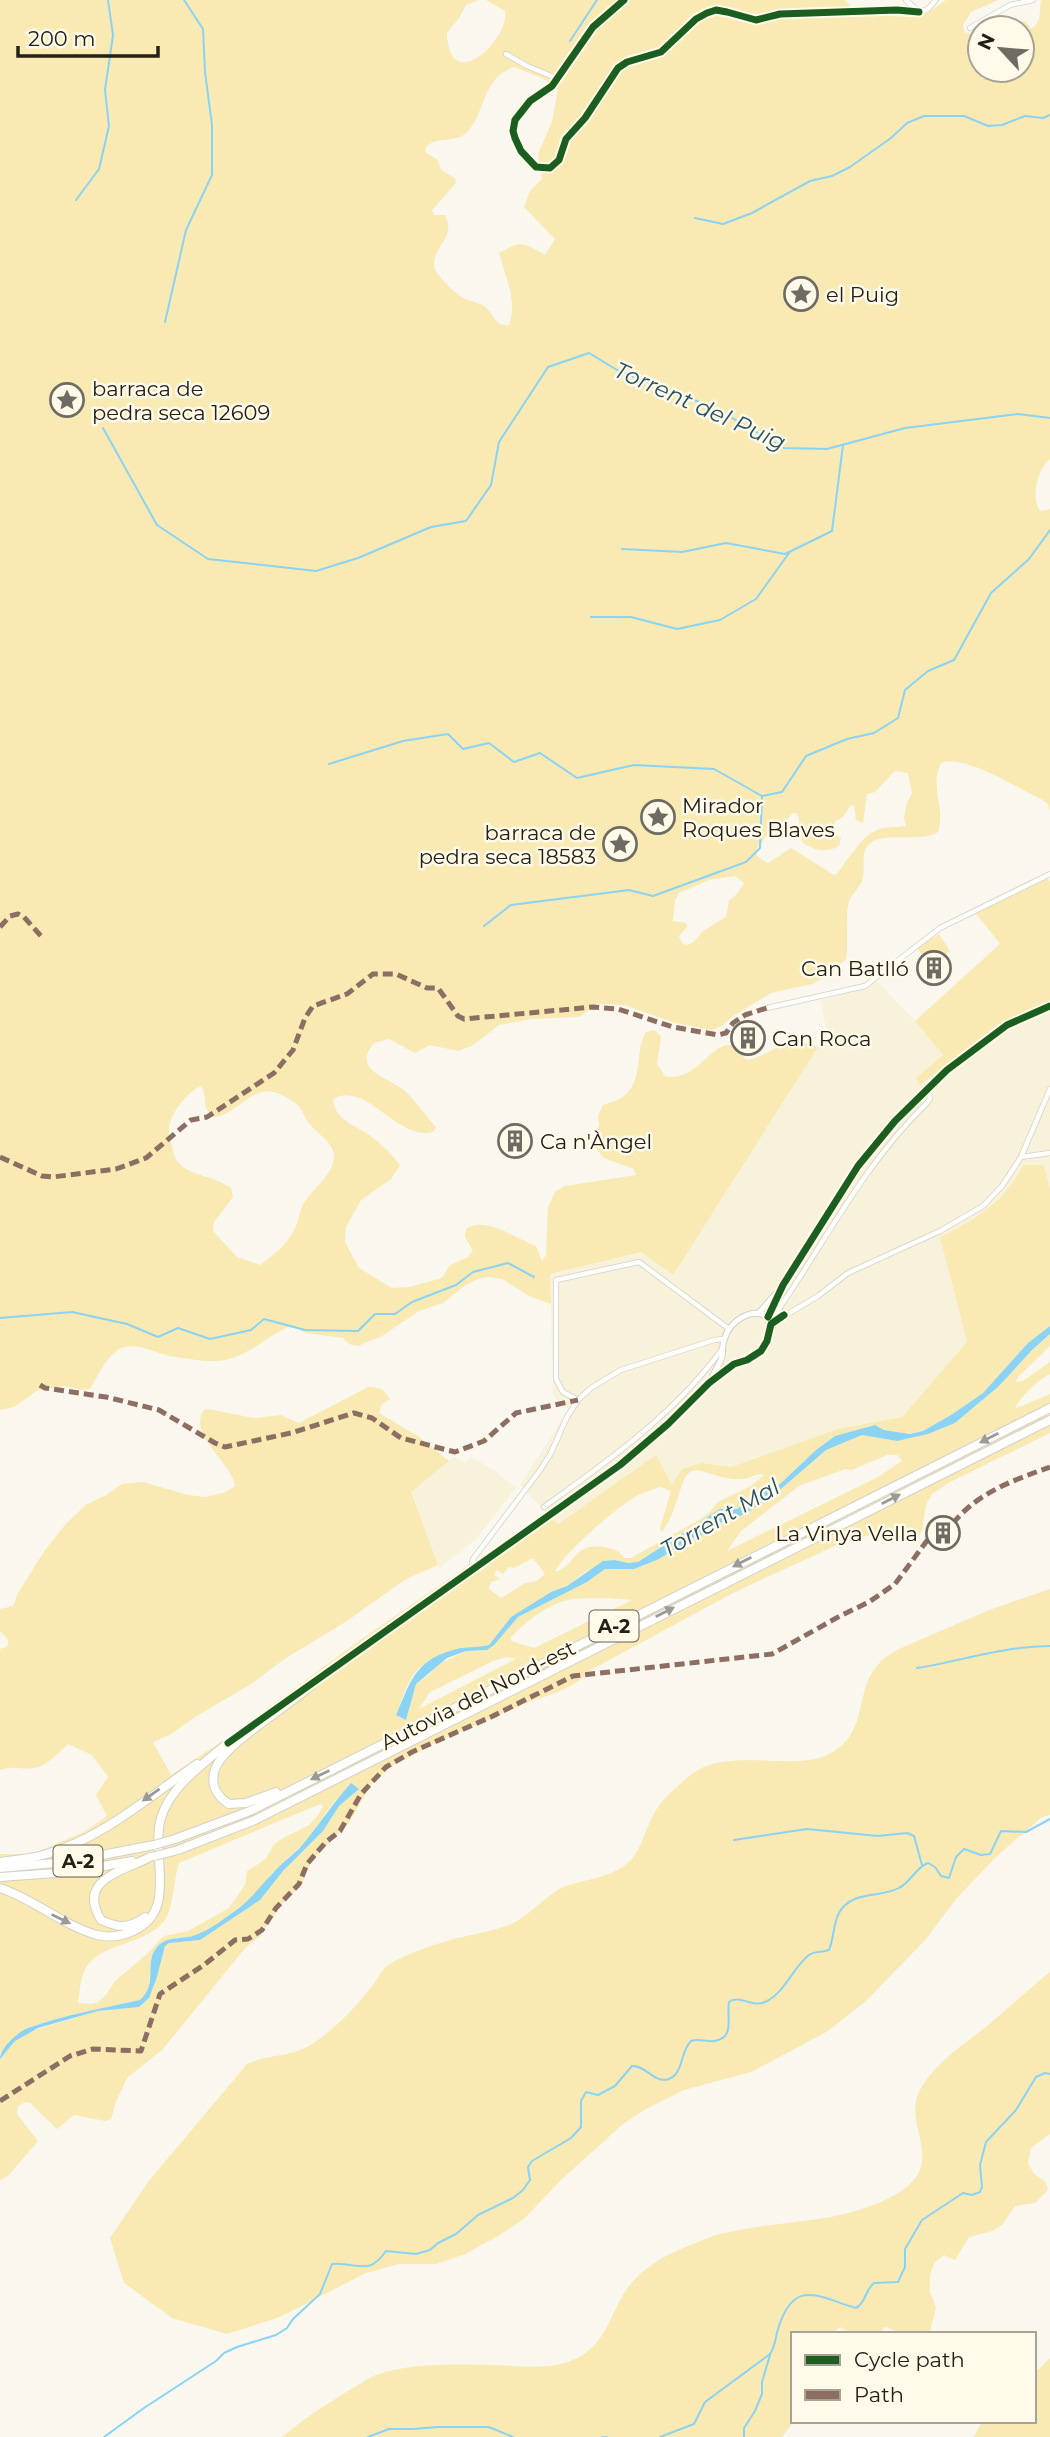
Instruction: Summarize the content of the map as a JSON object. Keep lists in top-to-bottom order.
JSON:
{
  "streets": {
    "highway": ["A-2", "Autovia del Nord-est"]
  },
  "water": ["Torrent del Puig", "Torrent Mal"],
  "places": {
    "place": [
      "el Puig",
      "barraca de pedra seca 12609",
      "Mirador Roques Blaves",
      "barraca de pedra seca 18583"
    ],
    "building": [
      "Can Batlló",
      "Can Roca",
      "Ca n'Àngel",
      "La Vinya Vella"
    ]
  },
  "legend": ["Cycle path", "Path"],
  "scale_bar": "200 m",
  "north": "top left"
}
